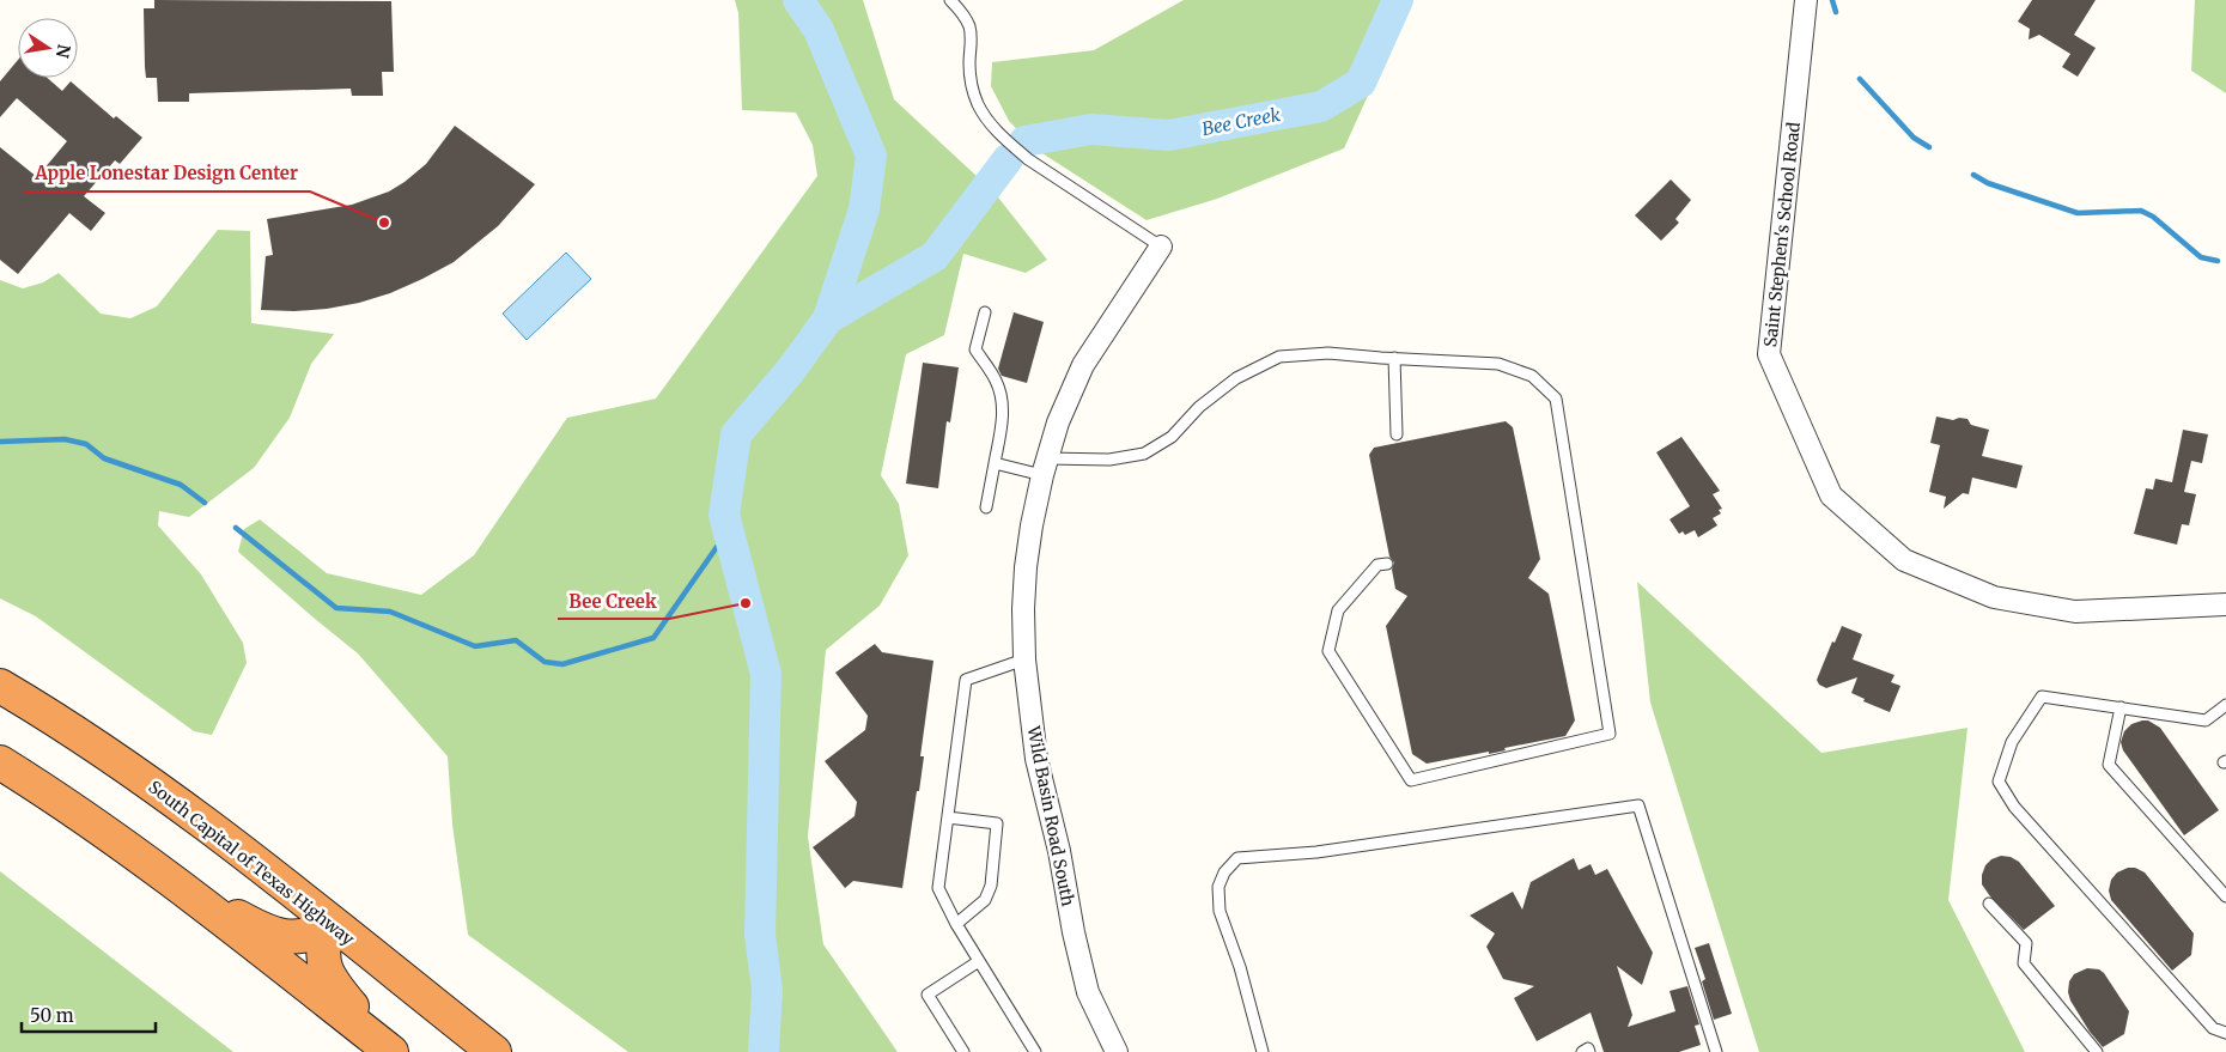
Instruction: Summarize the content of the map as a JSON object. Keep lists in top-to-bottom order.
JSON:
{
  "streets": {
    "highway": ["South Capital of Texas Highway"],
    "street": ["Saint Stephen's School Road", "Wild Basin Road South"]
  },
  "water": ["Bee Creek"],
  "places": ["Apple Lonestar Design Center", "Bee Creek"],
  "scale_bar": "50 m",
  "north": "right"
}
